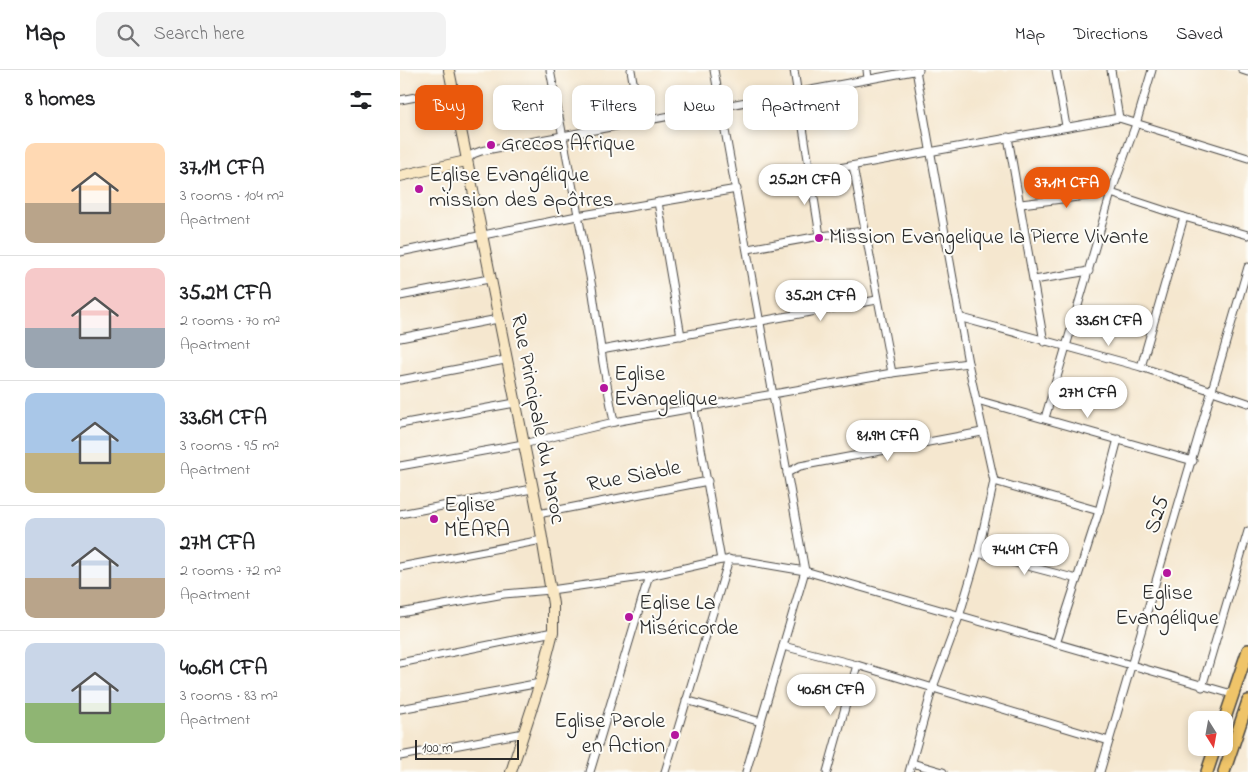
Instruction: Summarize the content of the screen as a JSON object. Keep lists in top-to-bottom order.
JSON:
{
  "streets": {
    "street": ["Rue Principale du Maroc", "Rue Siable", "S25"]
  },
  "crossings": [
    ["Rue Principale du Maroc", "Rue Siable"]
  ],
  "places": [
    "Grecos Afrique",
    "Eglise Evangélique mission des apôtres",
    "Mission Evangelique la Pierre Vivante",
    "Eglise Evangelique",
    "Eglise MEARA",
    "Eglise Evangélique",
    "Eglise La Miséricorde",
    "Eglise Parole en Action"
  ],
  "scale_bar": "100 m",
  "north": "bottom",
  "page": {
    "header": "Map",
    "search": "Search here",
    "nav": ["Map", "Directions", "Saved"],
    "heading": "8 homes",
    "chip": [
      "Buy",
      "Rent",
      "Filters",
      "New",
      "Apartment"
    ],
    "list": [
      {
        "name": "37.1M CFA",
        "note": "3 rooms · 104 m² · Apartment"
      },
      {
        "name": "35.2M CFA",
        "note": "2 rooms · 70 m² · Apartment"
      },
      {
        "name": "33.6M CFA",
        "note": "3 rooms · 95 m² · Apartment"
      },
      {
        "name": "27M CFA",
        "note": "2 rooms · 72 m² · Apartment"
      },
      {
        "name": "40.6M CFA",
        "note": "3 rooms · 83 m² · Apartment"
      }
    ],
    "price": [
      "25.2M CFA",
      "37.1M CFA",
      "35.2M CFA",
      "33.6M CFA",
      "27M CFA",
      "81.9M CFA",
      "74.4M CFA",
      "40.6M CFA"
    ],
    "scale": "100 m"
  }
}
